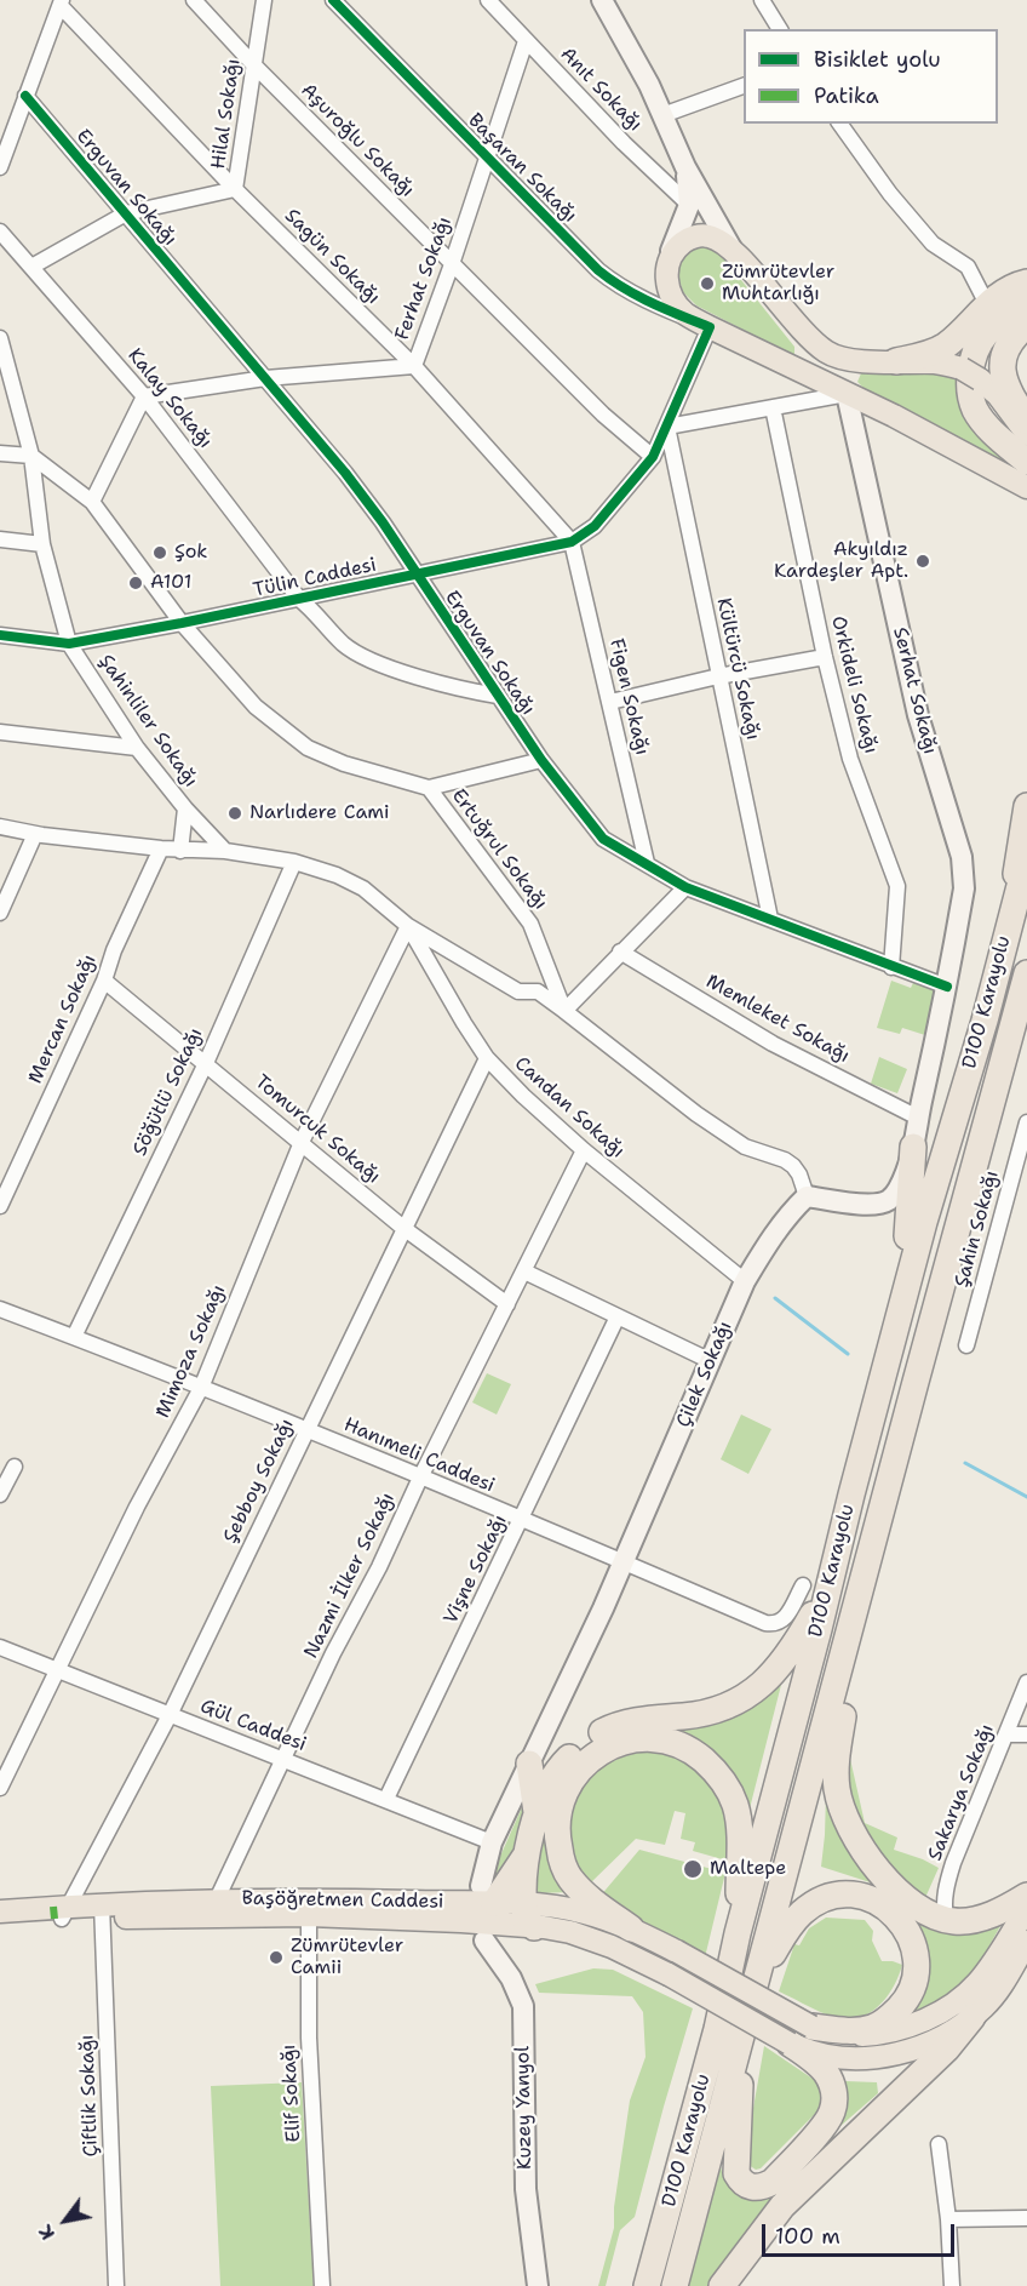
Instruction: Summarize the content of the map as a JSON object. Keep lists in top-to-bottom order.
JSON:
{
  "streets": {
    "highway": ["D100 Karayolu"],
    "main road": [
      "Başaran Sokağı",
      "Serhat Sokağı",
      "Çilek Sokağı",
      "Başöğretmen Caddesi",
      "Kuzey Yanyol"
    ],
    "street": [
      "Anıt Sokağı",
      "Hilal Sokağı",
      "Aşuroğlu Sokağı",
      "Erguvan Sokağı",
      "Sagün Sokağı",
      "Ferhat Sokağı",
      "Kalay Sokağı",
      "Tülin Caddesi",
      "Kültürcü Sokağı",
      "Orkideli Sokağı",
      "Figen Sokağı",
      "Şahinliler Sokağı",
      "Ertuğrul Sokağı",
      "Mercan Sokağı",
      "Memleket Sokağı",
      "Söğütlü Sokağı",
      "Candan Sokağı",
      "Tomurcuk Sokağı",
      "Şahin Sokağı",
      "Mimoza Sokağı",
      "Hanımeli Caddesi",
      "Şebboy Sokağı",
      "Vişne Sokağı",
      "Nazmi İlker Sokağı",
      "Gül Caddesi",
      "Sakarya Sokağı",
      "Elif Sokağı",
      "Çiftlik Sokağı"
    ]
  },
  "crossings": [
    ["Anıt Sokağı", "Ferhat Sokağı"],
    ["Hilal Sokağı", "Aşuroğlu Sokağı"],
    ["Hilal Sokağı", "Erguvan Sokağı"],
    ["Hilal Sokağı", "Sagün Sokağı"],
    ["Hilal Sokağı", "Kalay Sokağı"],
    ["Aşuroğlu Sokağı", "Ferhat Sokağı"],
    ["Aşuroğlu Sokağı", "Tülin Caddesi"],
    ["Başaran Sokağı", "Ferhat Sokağı"],
    ["Başaran Sokağı", "Tülin Caddesi"],
    ["Başaran Sokağı", "Serhat Sokağı"],
    ["Erguvan Sokağı", "Ferhat Sokağı"],
    ["Erguvan Sokağı", "Kalay Sokağı"],
    ["Erguvan Sokağı", "Tülin Caddesi"],
    ["Erguvan Sokağı", "Kültürcü Sokağı"],
    ["Erguvan Sokağı", "Orkideli Sokağı"],
    ["Erguvan Sokağı", "Serhat Sokağı"],
    ["Erguvan Sokağı", "Figen Sokağı"],
    ["Sagün Sokağı", "Ferhat Sokağı"],
    ["Sagün Sokağı", "Tülin Caddesi"],
    ["Sagün Sokağı", "Figen Sokağı"],
    ["Ferhat Sokağı", "Kalay Sokağı"],
    ["Kalay Sokağı", "Tülin Caddesi"],
    ["Tülin Caddesi", "Kültürcü Sokağı"],
    ["Tülin Caddesi", "Figen Sokağı"],
    ["Tülin Caddesi", "Şahinliler Sokağı"],
    ["Tülin Caddesi", "Ertuğrul Sokağı"],
    ["Şahinliler Sokağı", "Ertuğrul Sokağı"],
    ["Şahinliler Sokağı", "Candan Sokağı"],
    ["Ertuğrul Sokağı", "Candan Sokağı"],
    ["Mercan Sokağı", "Candan Sokağı"],
    ["Mercan Sokağı", "Tomurcuk Sokağı"],
    ["Söğütlü Sokağı", "Candan Sokağı"],
    ["Söğütlü Sokağı", "Tomurcuk Sokağı"],
    ["Söğütlü Sokağı", "Hanımeli Caddesi"],
    ["Candan Sokağı", "Mimoza Sokağı"],
    ["Candan Sokağı", "Çilek Sokağı"],
    ["Candan Sokağı", "Şebboy Sokağı"],
    ["Candan Sokağı", "Nazmi İlker Sokağı"],
    ["Tomurcuk Sokağı", "Mimoza Sokağı"],
    ["Tomurcuk Sokağı", "Şebboy Sokağı"],
    ["Tomurcuk Sokağı", "Nazmi İlker Sokağı"],
    ["Mimoza Sokağı", "Hanımeli Caddesi"],
    ["Mimoza Sokağı", "Gül Caddesi"],
    ["Çilek Sokağı", "Hanımeli Caddesi"],
    ["Çilek Sokağı", "Gül Caddesi"],
    ["Çilek Sokağı", "Başöğretmen Caddesi"],
    ["Hanımeli Caddesi", "Şebboy Sokağı"],
    ["Hanımeli Caddesi", "Vişne Sokağı"],
    ["Hanımeli Caddesi", "Nazmi İlker Sokağı"],
    ["Şebboy Sokağı", "Gül Caddesi"],
    ["Şebboy Sokağı", "Başöğretmen Caddesi"],
    ["Vişne Sokağı", "Gül Caddesi"],
    ["Nazmi İlker Sokağı", "Gül Caddesi"],
    ["Nazmi İlker Sokağı", "Başöğretmen Caddesi"],
    ["Başöğretmen Caddesi", "Elif Sokağı"],
    ["Başöğretmen Caddesi", "Çiftlik Sokağı"]
  ],
  "places": [
    "Zümrütevler Muhtarlığı",
    "Şok",
    "Akyıldız Kardeşler Apt.",
    "A101",
    "Narlıdere Cami",
    "Maltepe",
    "Zümrütevler Camii"
  ],
  "legend": ["Bisiklet yolu", "Patika"],
  "scale_bar": "100 m",
  "north": "bottom left"
}
